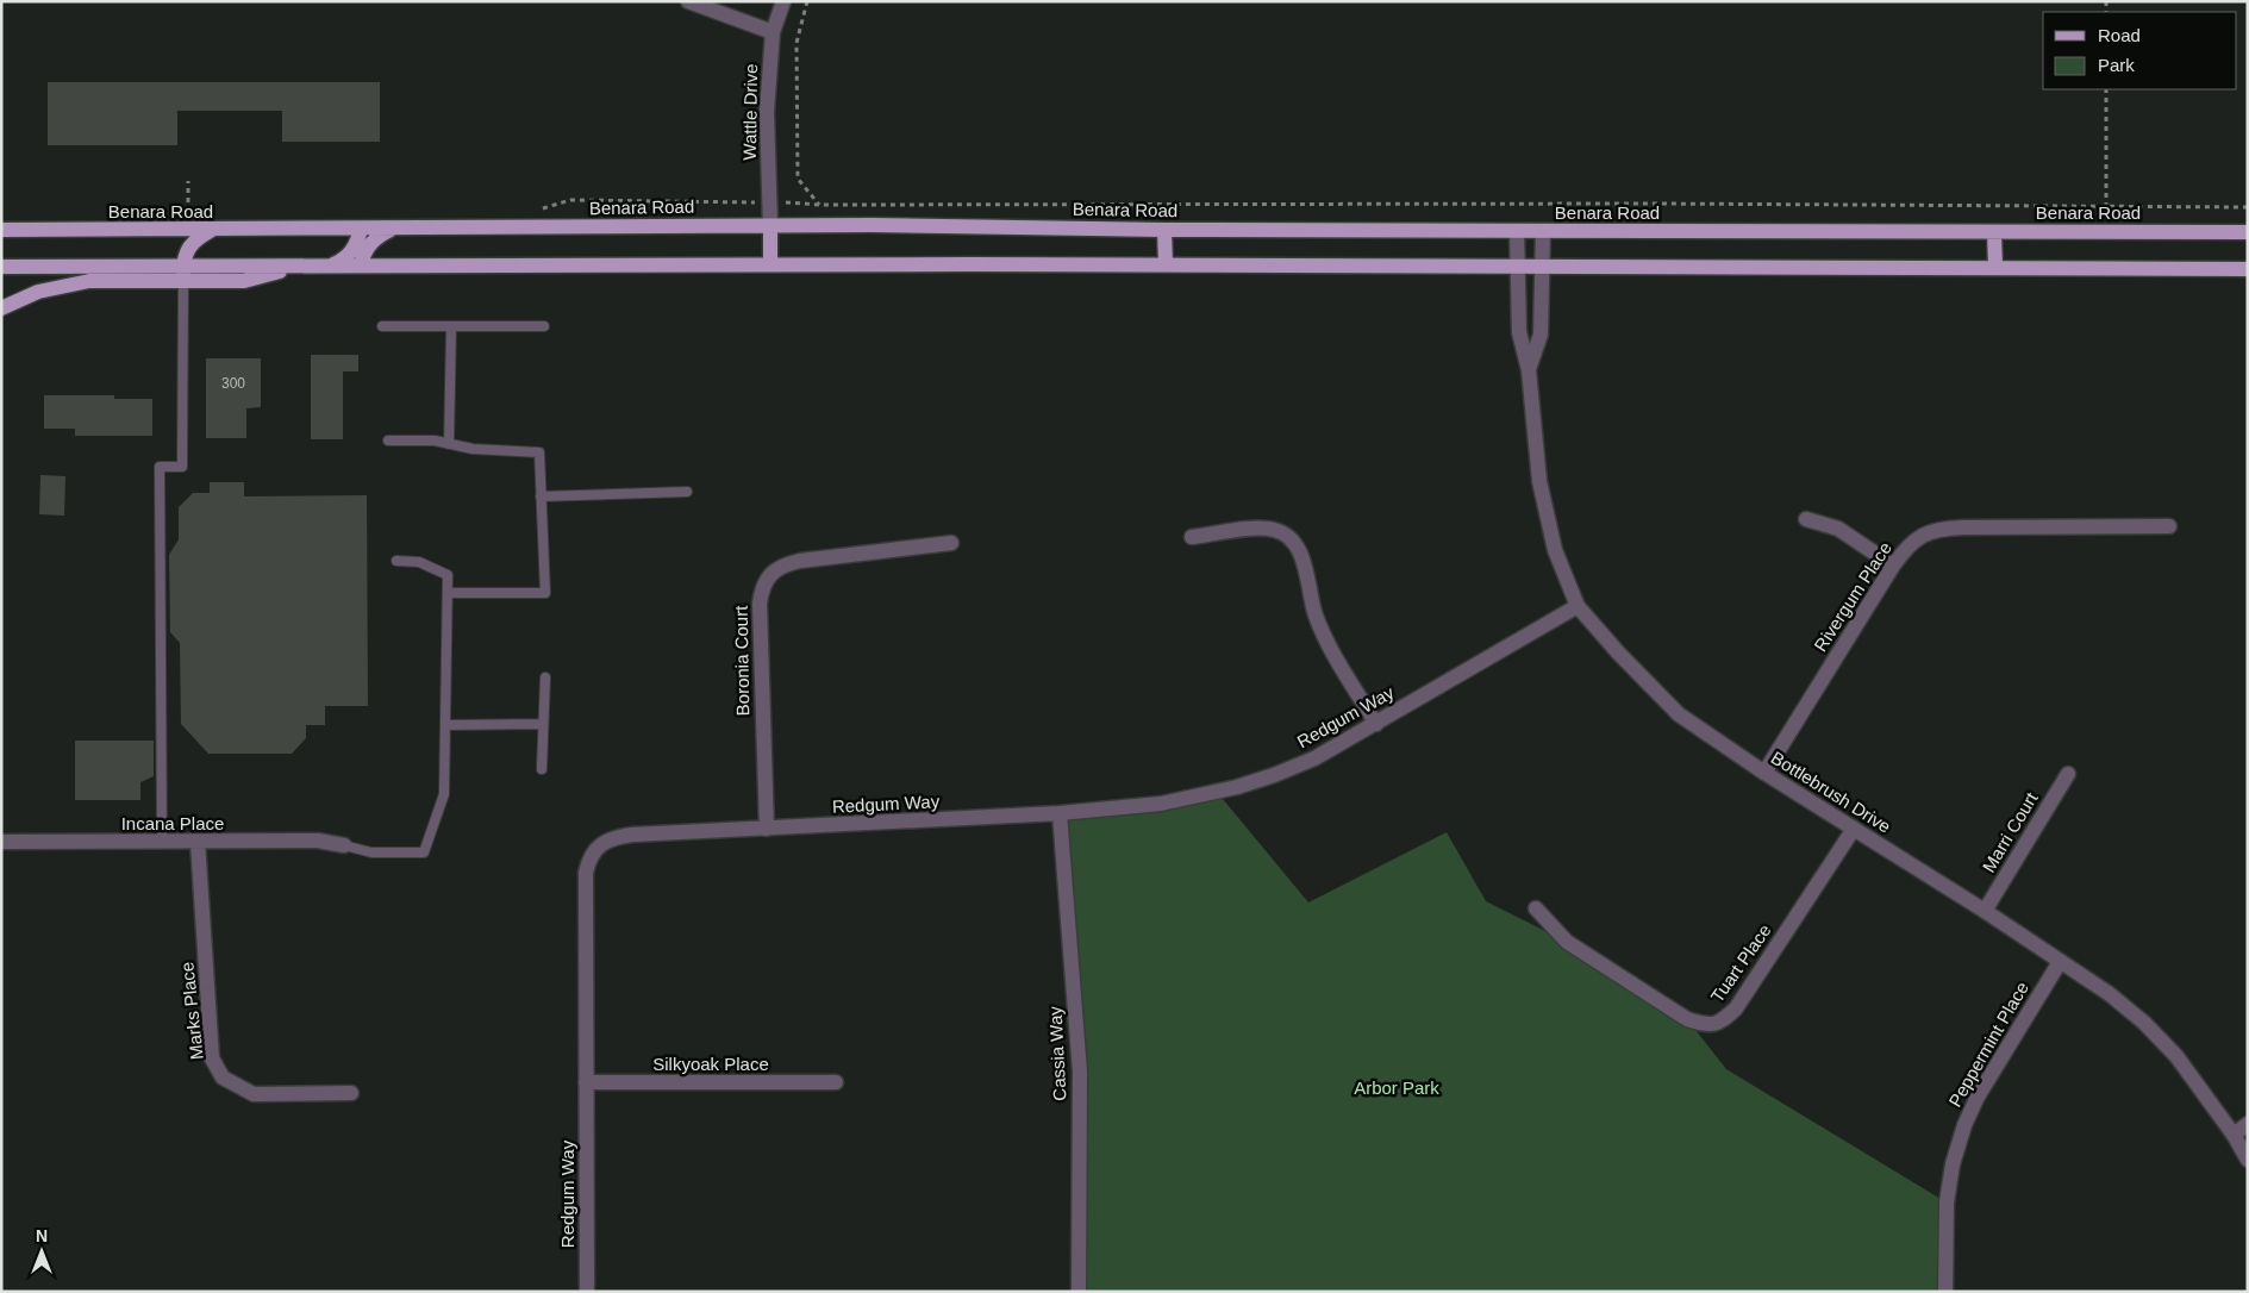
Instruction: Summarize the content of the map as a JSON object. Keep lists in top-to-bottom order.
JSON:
{
  "streets": {
    "main road": ["Benara Road"],
    "street": [
      "Wattle Drive",
      "Rivergum Place",
      "Boronia Court",
      "Redgum Way",
      "Bottlebrush Drive",
      "Incana Place",
      "Marri Court",
      "Tuart Place",
      "Marks Place",
      "Peppermint Place",
      "Cassia Way",
      "Silkyoak Place"
    ]
  },
  "crossings": [
    ["Wattle Drive", "Benara Road"],
    ["Benara Road", "Bottlebrush Drive"],
    ["Rivergum Place", "Bottlebrush Drive"],
    ["Boronia Court", "Redgum Way"],
    ["Redgum Way", "Bottlebrush Drive"],
    ["Redgum Way", "Cassia Way"],
    ["Redgum Way", "Silkyoak Place"],
    ["Bottlebrush Drive", "Marri Court"],
    ["Bottlebrush Drive", "Tuart Place"],
    ["Bottlebrush Drive", "Peppermint Place"],
    ["Incana Place", "Marks Place"]
  ],
  "parks": ["Arbor Park"],
  "house_numbers": ["300"],
  "legend": ["Road", "Park"],
  "north": "top"
}
